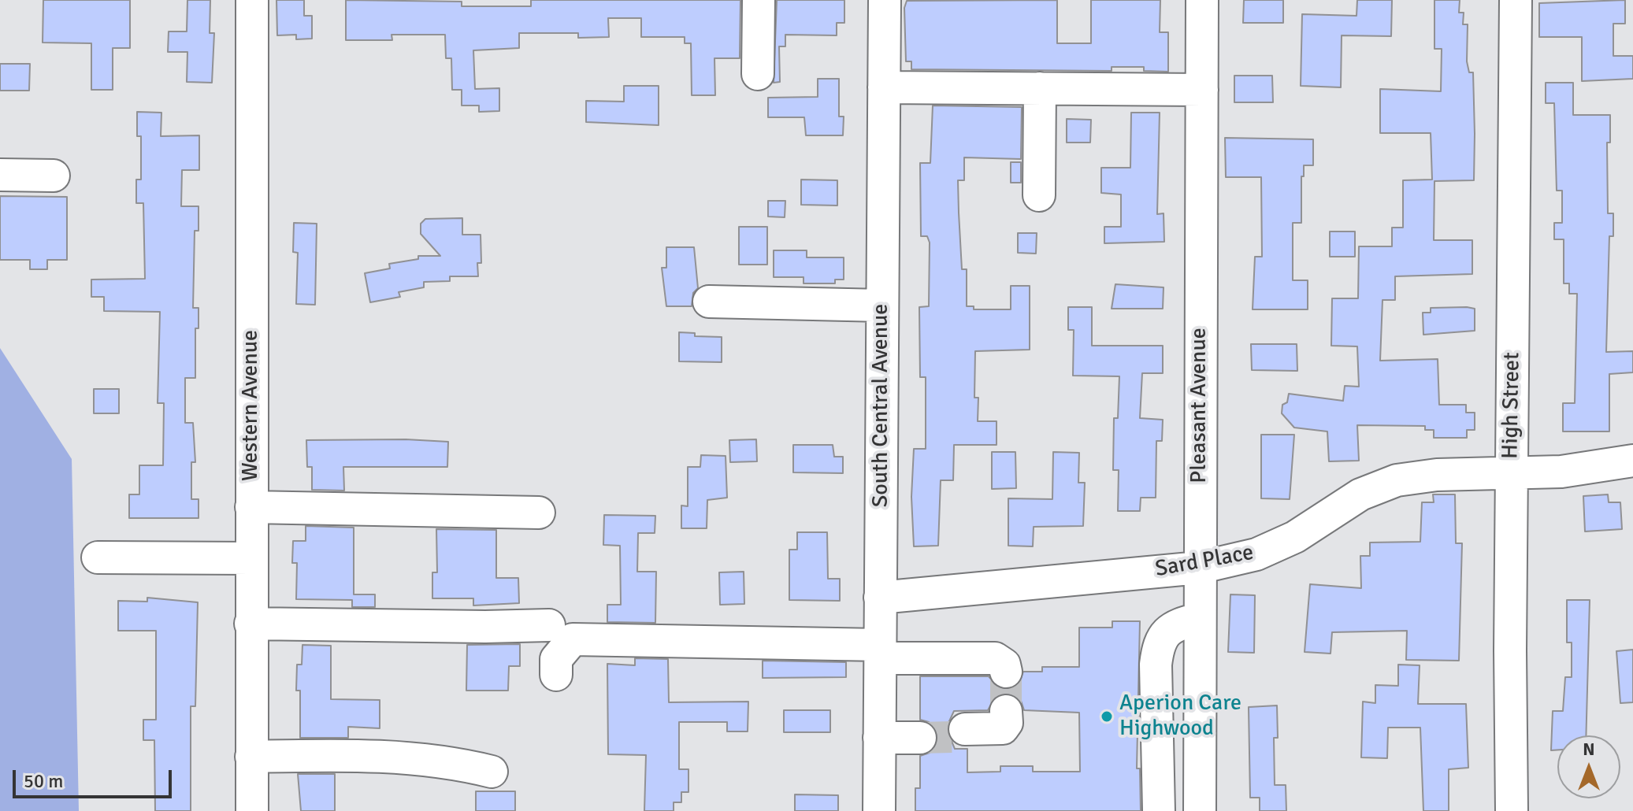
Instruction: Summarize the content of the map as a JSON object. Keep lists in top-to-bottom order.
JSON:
{
  "streets": {
    "street": [
      "Western Avenue",
      "South Central Avenue",
      "Pleasant Avenue",
      "High Street",
      "Sard Place"
    ]
  },
  "crossings": [
    ["South Central Avenue", "Sard Place"],
    ["Pleasant Avenue", "Sard Place"],
    ["High Street", "Sard Place"]
  ],
  "places": ["Aperion Care Highwood"],
  "scale_bar": "50 m",
  "north": "top"
}
